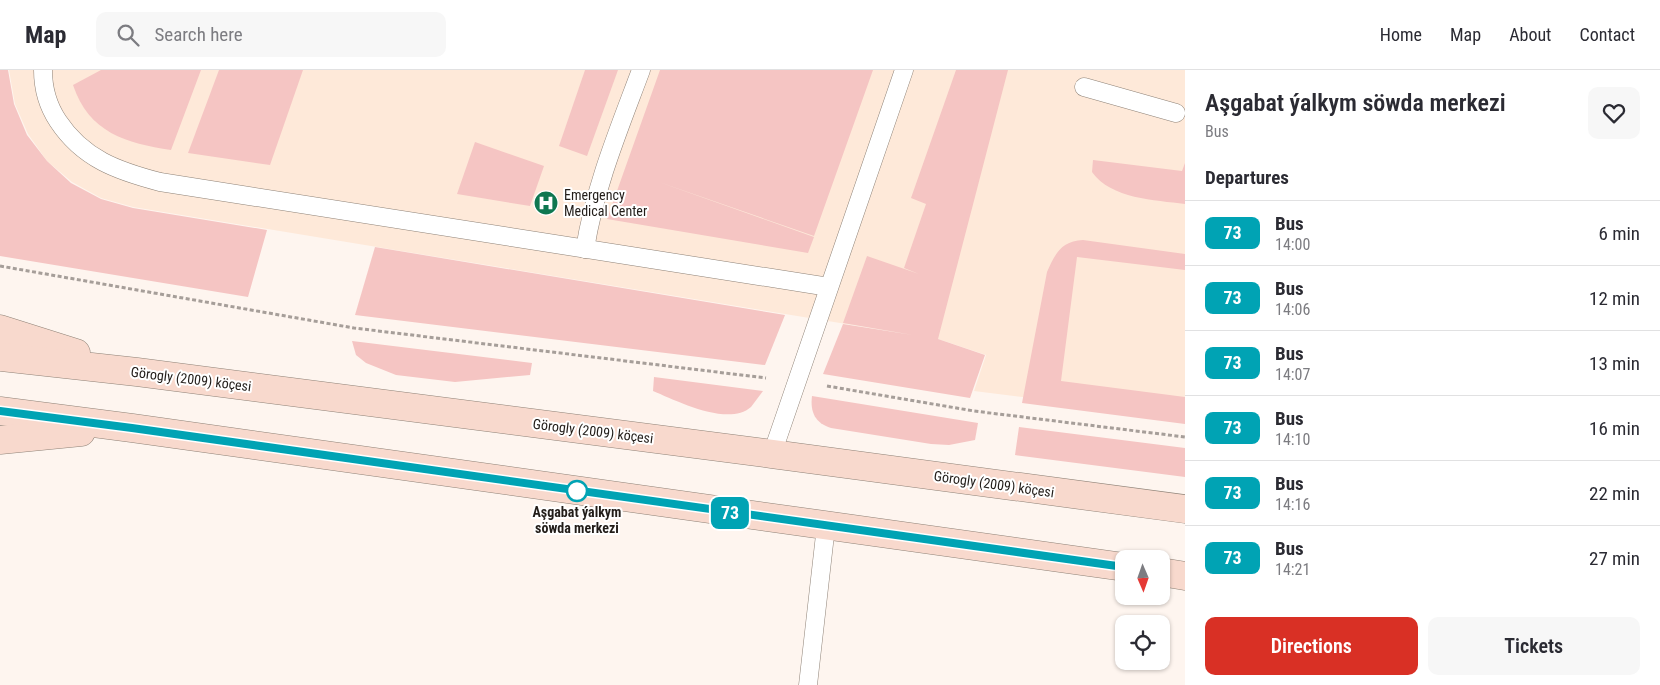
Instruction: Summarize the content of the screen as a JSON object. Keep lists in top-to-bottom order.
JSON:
{
  "streets": {
    "main road": ["Görogly (2009) köçesi"]
  },
  "places": {
    "hospital": ["Emergency Medical Center"],
    "other": ["Aşgabat ýalkym söwda merkezi"]
  },
  "lines": ["bus line 73"],
  "north": "bottom",
  "page": {
    "header": "Map",
    "search": "Search here",
    "nav": [
      "Home",
      "Map",
      "About",
      "Contact"
    ],
    "on_map": "73",
    "heading": [
      ["Aşgabat ýalkym söwda merkezi", "Bus"],
      "Departures"
    ],
    "list": [
      {
        "mark": "73",
        "name": "Bus",
        "note": "14:00",
        "value": "6 min"
      },
      {
        "mark": "73",
        "name": "Bus",
        "note": "14:06",
        "value": "12 min"
      },
      {
        "mark": "73",
        "name": "Bus",
        "note": "14:07",
        "value": "13 min"
      },
      {
        "mark": "73",
        "name": "Bus",
        "note": "14:10",
        "value": "16 min"
      },
      {
        "mark": "73",
        "name": "Bus",
        "note": "14:16",
        "value": "22 min"
      },
      {
        "mark": "73",
        "name": "Bus",
        "note": "14:21",
        "value": "27 min"
      }
    ],
    "buttons": ["Directions", "Tickets"]
  }
}
